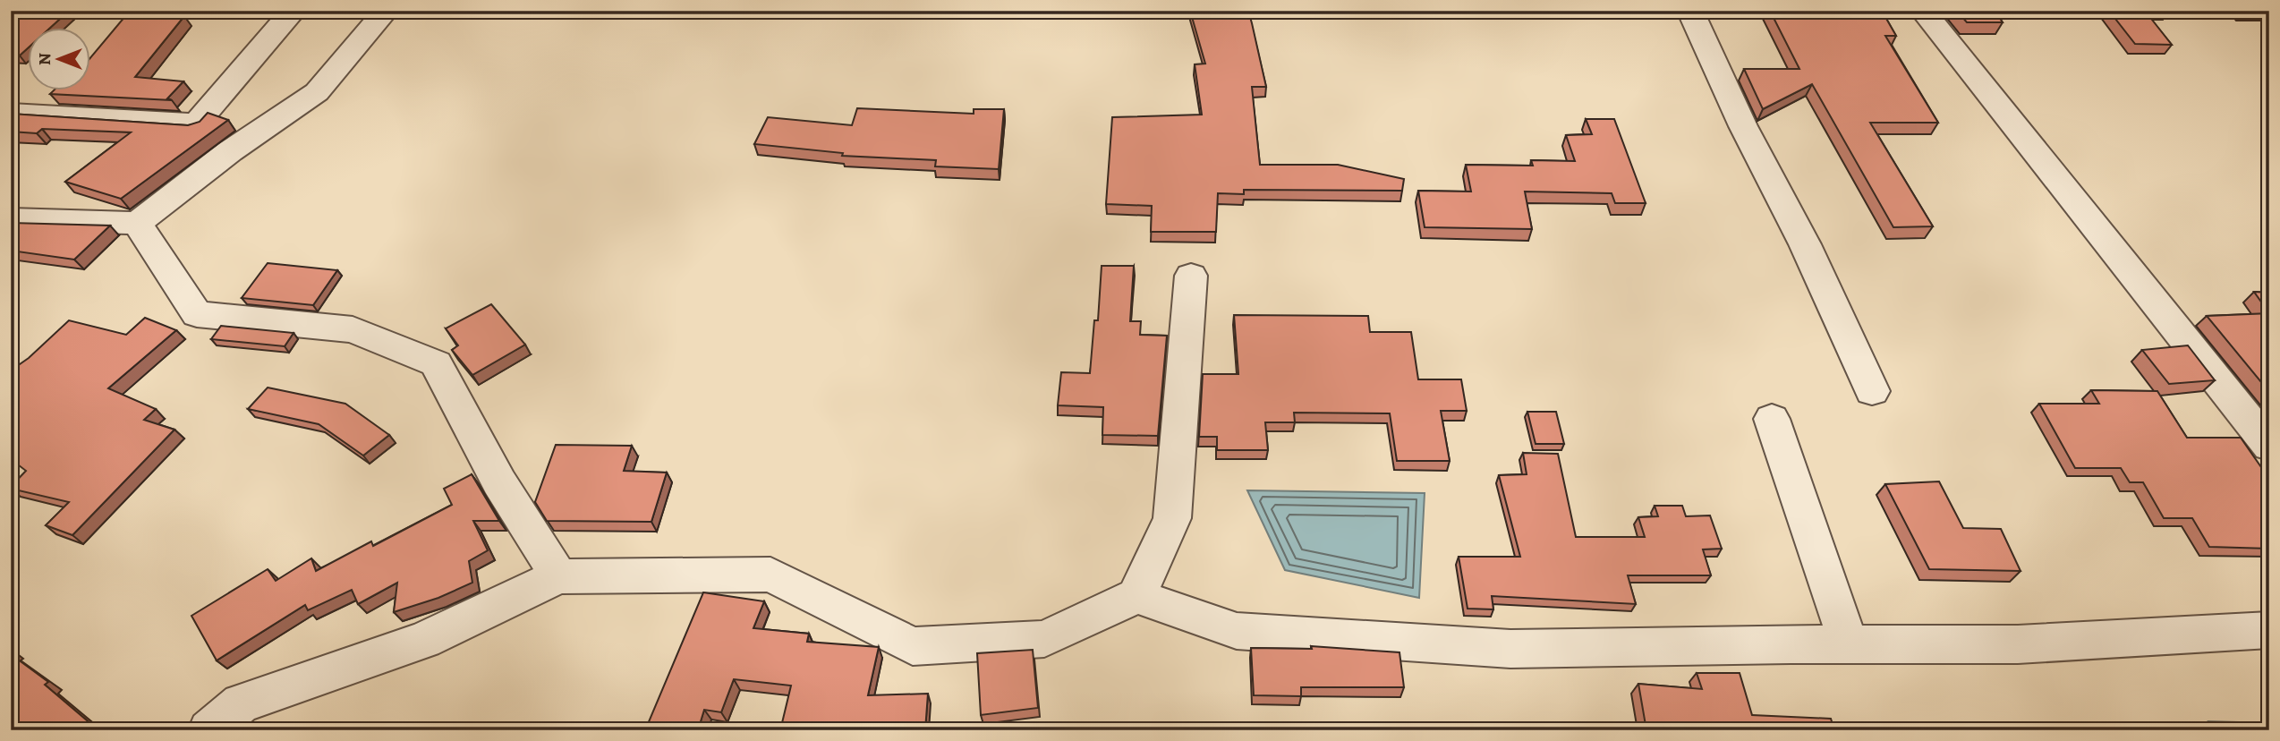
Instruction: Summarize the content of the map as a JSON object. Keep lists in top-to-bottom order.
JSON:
{
  "north": "left"
}
